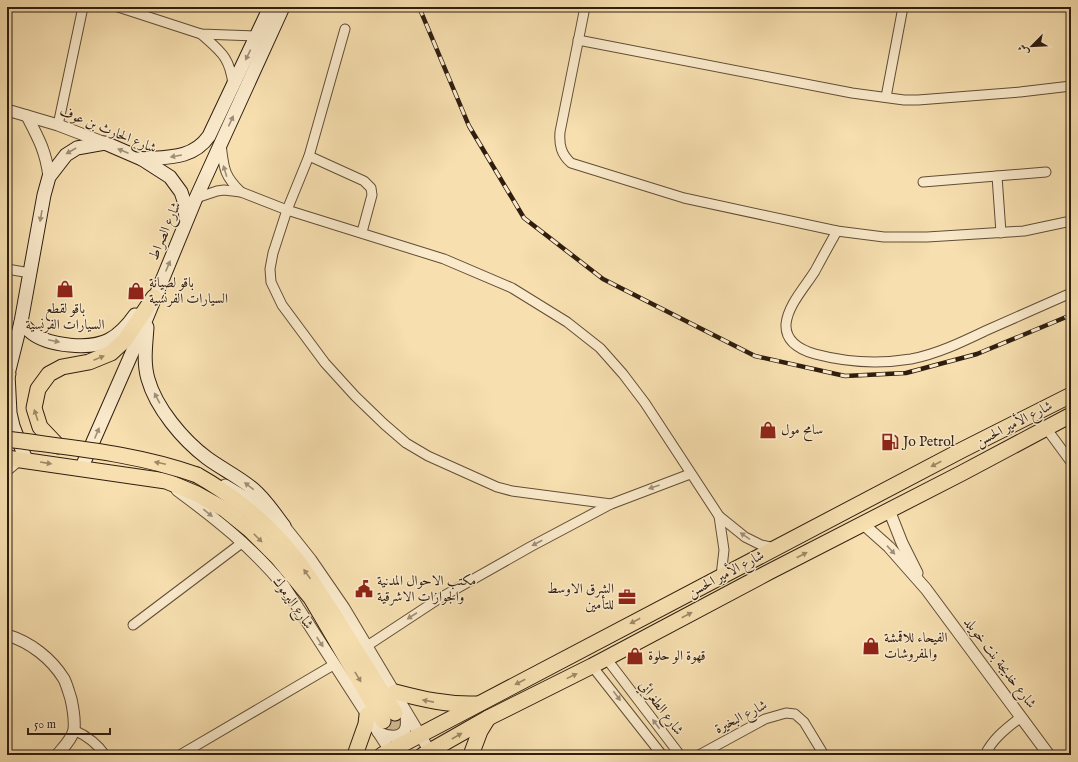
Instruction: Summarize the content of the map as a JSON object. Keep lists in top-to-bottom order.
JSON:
{
  "streets": {
    "highway": ["شارع الأمير الحسن", "شارع اليرموك"],
    "main road": ["شارع الحارث بن عوف", "شارع الصراط"],
    "street": ["شارع خديجة بنت خويلد", "شارع الطغرائي", "شارع البخيرة"]
  },
  "crossings": [
    ["شارع الحارث بن عوف", "شارع الصراط"],
    ["شارع الصراط", "شارع اليرموك"],
    ["شارع الأمير الحسن", "شارع اليرموك"],
    ["شارع الأمير الحسن", "شارع خديجة بنت خويلد"],
    ["شارع الأمير الحسن", "شارع الطغرائي"]
  ],
  "places": {
    "shop": [
      "باقو لقطع السيارات الفرنسية",
      "باقو لصيانة السيارات الفرنسية",
      "سامح مول",
      "الفيحاء للاقمشة والمفروشات",
      "قهوة الو حلوة"
    ],
    "fuel station": ["Jo Petrol"],
    "public building": ["مكتب الاحوال المدنية والجوازات الاشرقية"],
    "office": ["الشرق الاوسط للتأمين"]
  },
  "scale_bar": "50 m",
  "north": "bottom left"
}
